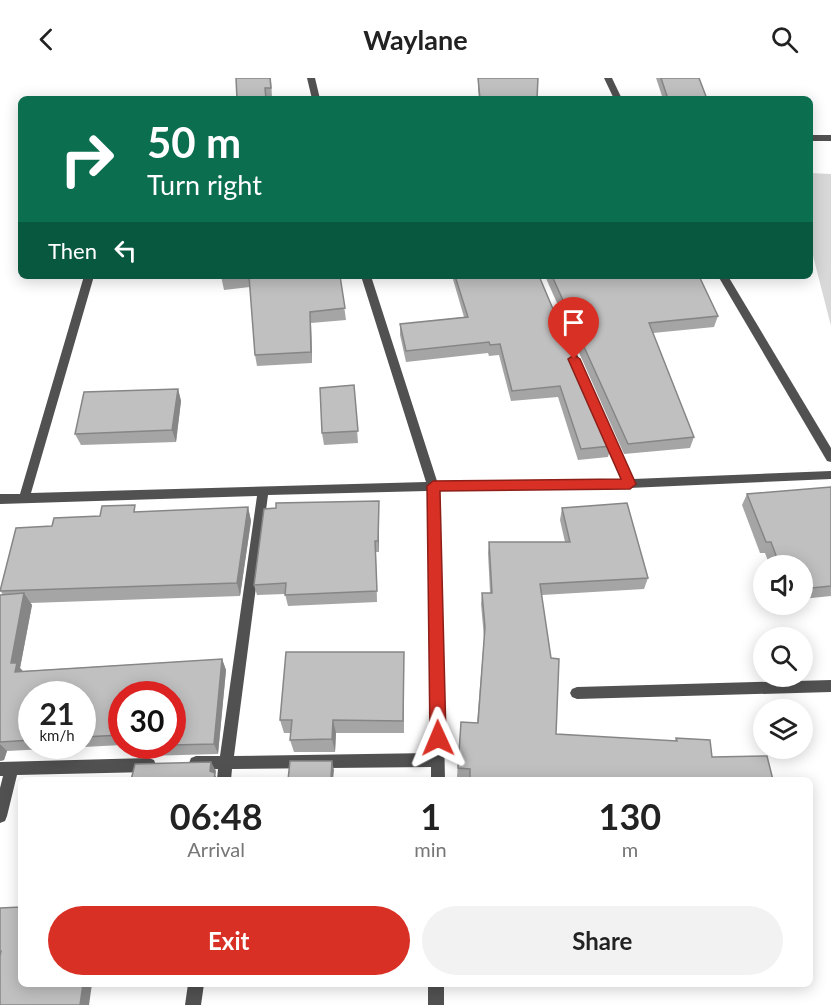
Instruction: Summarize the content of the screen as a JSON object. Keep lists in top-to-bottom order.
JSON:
{
  "page": {
    "header": "Waylane",
    "turn": ["50 m", "Turn right"],
    "then": "Then",
    "speed": "21 km/h",
    "limit": "30",
    "eta": [
      "06:48",
      "Arrival",
      "1",
      "min",
      "130",
      "m"
    ],
    "buttons": ["Exit", "Share"]
  }
}
